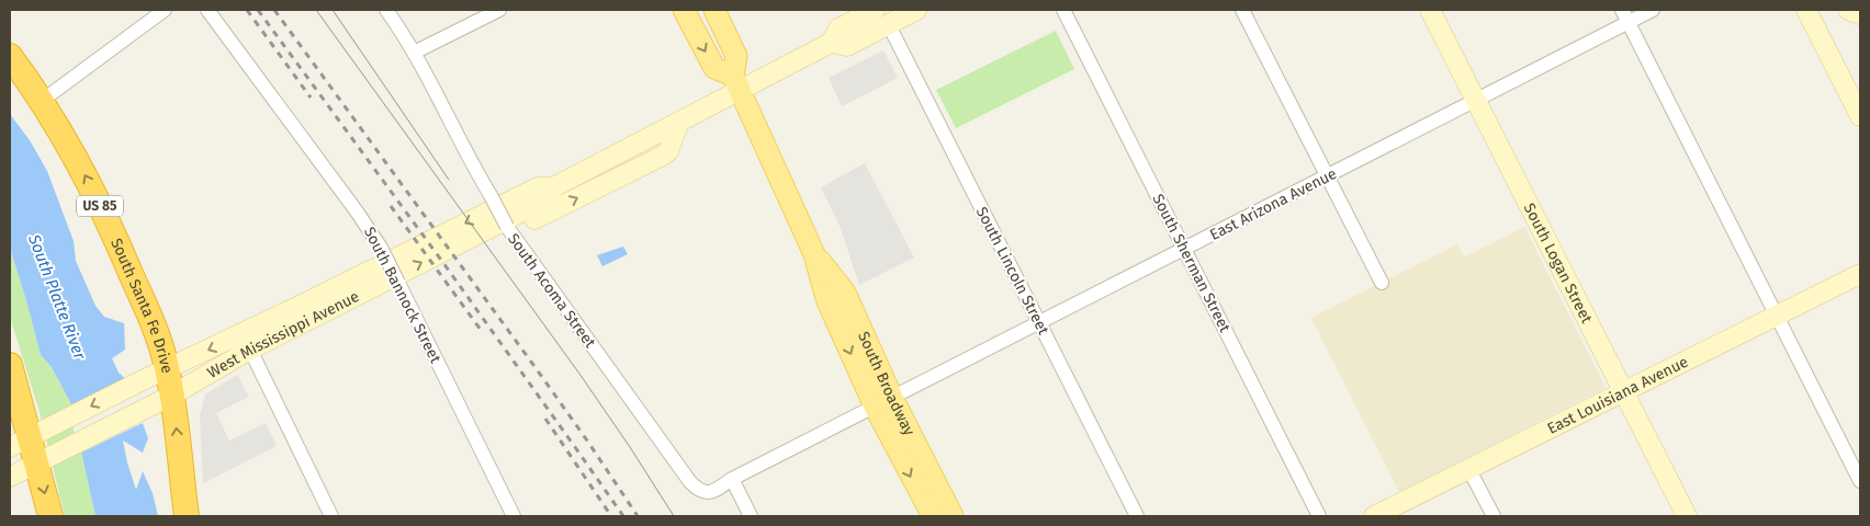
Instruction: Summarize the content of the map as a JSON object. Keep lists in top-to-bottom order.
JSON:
{
  "streets": {
    "highway": ["US 85", "South Santa Fe Drive"],
    "main road": [
      "South Logan Street",
      "West Mississippi Avenue",
      "South Broadway",
      "East Louisiana Avenue"
    ],
    "street": [
      "East Arizona Avenue",
      "South Sherman Street",
      "South Lincoln Street",
      "South Acoma Street",
      "South Bannock Street"
    ]
  },
  "crossings": [
    ["East Arizona Avenue", "South Sherman Street"],
    ["East Arizona Avenue", "South Logan Street"],
    ["East Arizona Avenue", "South Lincoln Street"],
    ["East Arizona Avenue", "South Acoma Street"],
    ["East Arizona Avenue", "South Broadway"],
    ["South Logan Street", "East Louisiana Avenue"],
    ["South Santa Fe Drive", "West Mississippi Avenue"],
    ["West Mississippi Avenue", "South Broadway"]
  ],
  "water": ["South Platte River"]
}
